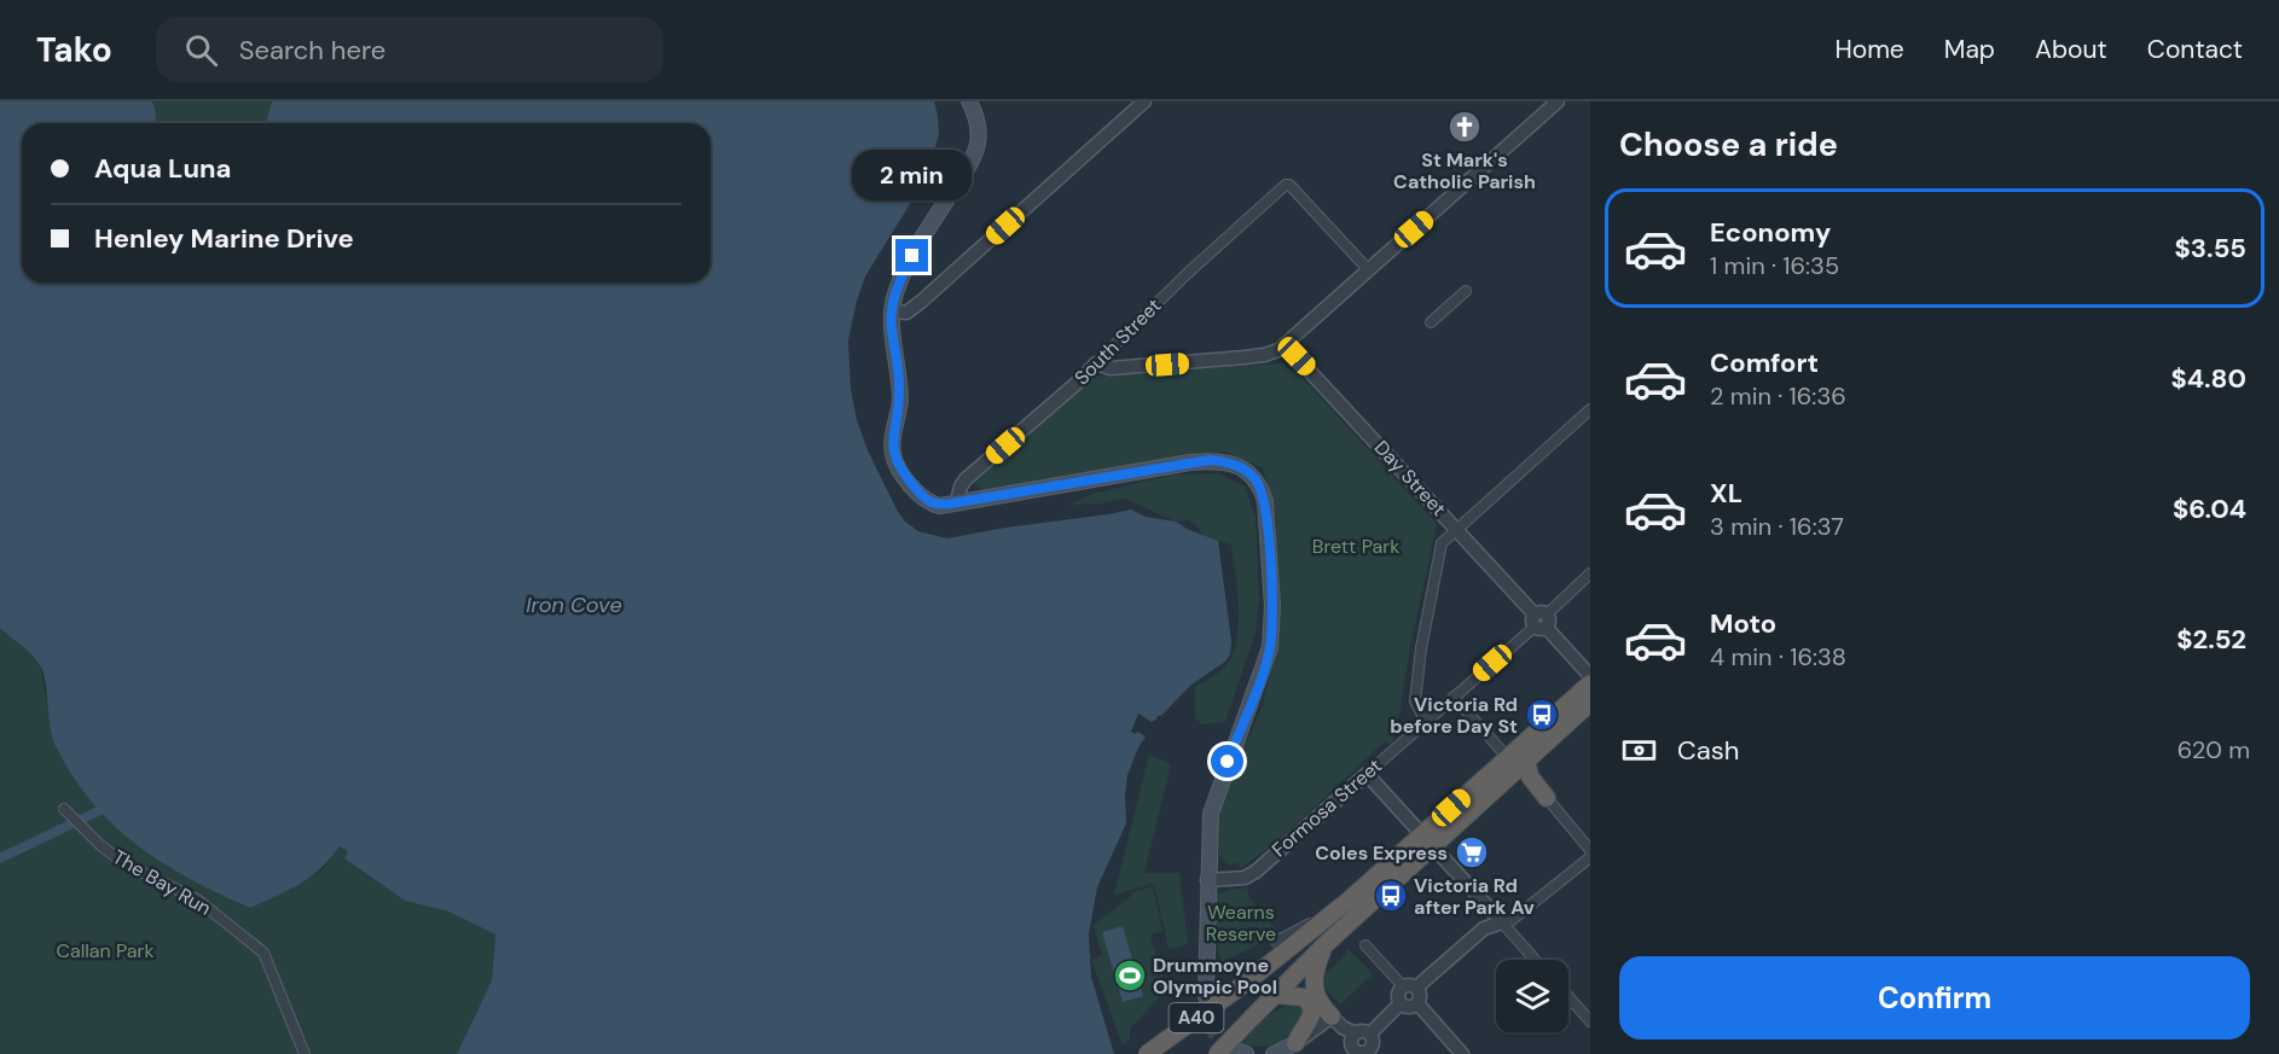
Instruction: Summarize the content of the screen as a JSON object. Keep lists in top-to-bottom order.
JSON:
{
  "streets": {
    "highway": ["A40"],
    "street": [
      "South Street",
      "Day Street",
      "Formosa Street",
      "The Bay Run"
    ]
  },
  "crossings": [
    ["Day Street", "Formosa Street"]
  ],
  "water": ["Iron Cove"],
  "parks": ["Brett Park", "Wearns Reserve", "Callan Park"],
  "places": {
    "church": ["St Mark's Catholic Parish"],
    "bus stop": ["Victoria Rd before Day St", "Victoria Rd after Park Av"],
    "supermarket": ["Coles Express"],
    "sports": ["Drummoyne Olympic Pool"]
  },
  "page": {
    "header": "Tako",
    "search": "Search here",
    "nav": [
      "Home",
      "Map",
      "About",
      "Contact"
    ],
    "heading": "Choose a ride",
    "banner": ["Aqua Luna", "Henley Marine Drive"],
    "bubble": "2 min",
    "list": [
      {
        "name": "Economy",
        "note": "1 min · 16:35",
        "value": "$3.55"
      },
      {
        "name": "Comfort",
        "note": "2 min · 16:36",
        "value": "$4.80"
      },
      {
        "name": "XL",
        "note": "3 min · 16:37",
        "value": "$6.04"
      },
      {
        "name": "Moto",
        "note": "4 min · 16:38",
        "value": "$2.52"
      }
    ],
    "pay": ["Cash", "620 m"],
    "buttons": "Confirm"
  }
}
